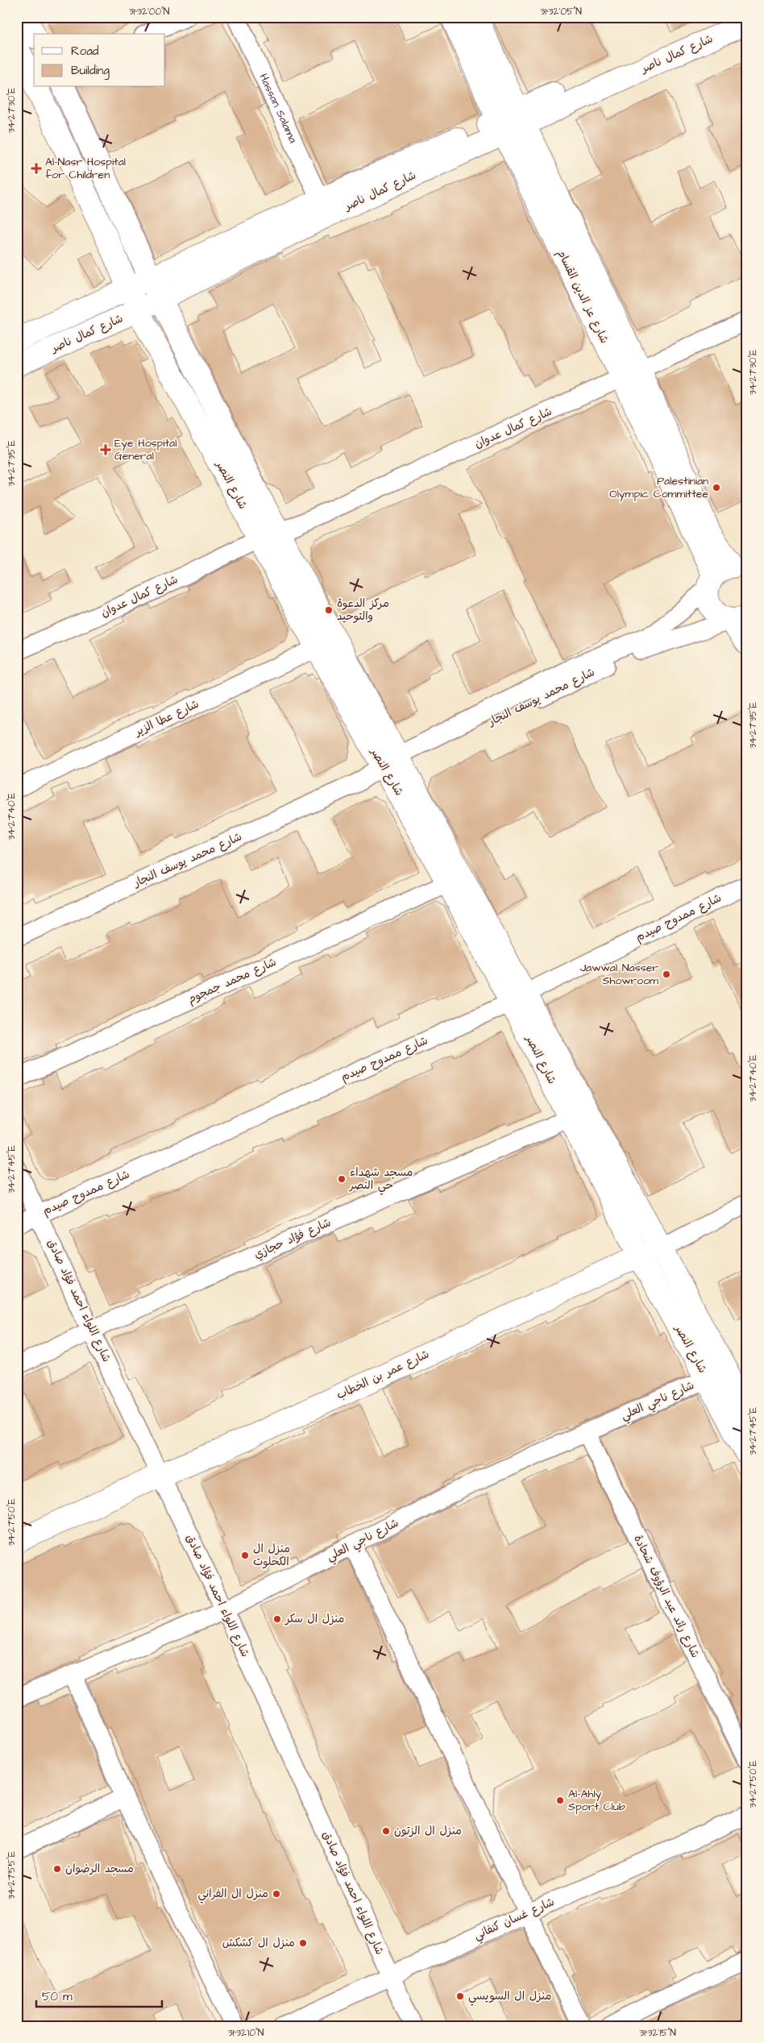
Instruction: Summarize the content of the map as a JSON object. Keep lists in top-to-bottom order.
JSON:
{
  "streets": {
    "main road": [
      "شارع كمال ناصر",
      "شارع عز الدين القسام",
      "شارع النصر",
      "شارع عمر بن الخطاب"
    ],
    "street": [
      "Hassan Salama",
      "شارع كمال عدوان",
      "شارع محمد يوسف النجار",
      "شارع عطا الزير",
      "شارع ممدوح صيدم",
      "شارع محمد جمجوم",
      "شارع فؤاد حجازي",
      "شارع اللواء احمد فؤاد صادق",
      "شارع ناجي العلي",
      "شارع رائد عبد الرؤوف شحادة",
      "شارع غسان كنفاني"
    ]
  },
  "crossings": [
    ["شارع كمال ناصر", "Hassan Salama"],
    ["شارع كمال ناصر", "شارع عز الدين القسام"],
    ["شارع كمال ناصر", "شارع النصر"],
    ["شارع عز الدين القسام", "شارع كمال عدوان"],
    ["شارع عز الدين القسام", "شارع محمد يوسف النجار"],
    ["شارع كمال عدوان", "شارع النصر"],
    ["شارع النصر", "شارع محمد يوسف النجار"],
    ["شارع النصر", "شارع عطا الزير"],
    ["شارع النصر", "شارع ممدوح صيدم"],
    ["شارع النصر", "شارع محمد جمجوم"],
    ["شارع النصر", "شارع فؤاد حجازي"],
    ["شارع النصر", "شارع عمر بن الخطاب"],
    ["شارع النصر", "شارع ناجي العلي"],
    ["شارع ممدوح صيدم", "شارع اللواء احمد فؤاد صادق"],
    ["شارع فؤاد حجازي", "شارع اللواء احمد فؤاد صادق"],
    ["شارع اللواء احمد فؤاد صادق", "شارع عمر بن الخطاب"],
    ["شارع اللواء احمد فؤاد صادق", "شارع ناجي العلي"],
    ["شارع اللواء احمد فؤاد صادق", "شارع غسان كنفاني"],
    ["شارع ناجي العلي", "شارع رائد عبد الرؤوف شحادة"]
  ],
  "places": {
    "health": ["Al-Nasr Hospital for Children", "Eye Hospital General"],
    "other": [
      "Palestinian Olympic Committee",
      "مركز الدعوة والتوحيد",
      "Jawwal Nasser Showroom",
      "مسجد شهداء حي النصر",
      "منزل ال الكحلوت",
      "منزل ال سكر",
      "Al-Ahly Sport Club",
      "منزل ال الزتون",
      "مسجد الرضوان",
      "منزل ال الفراني",
      "منزل ال كشكش",
      "منزل ال السويسي"
    ]
  },
  "legend": ["Road", "Building"],
  "scale_bar": "50 m",
  "coordinates": [
    "31°32'00\"N",
    "31°32'05\"N",
    "34°27'30\"E",
    "34°27'35\"E",
    "34°27'40\"E",
    "34°27'45\"E",
    "34°27'50\"E",
    "34°27'55\"E",
    "31°32'10\"N",
    "31°32'15\"N"
  ]
}
